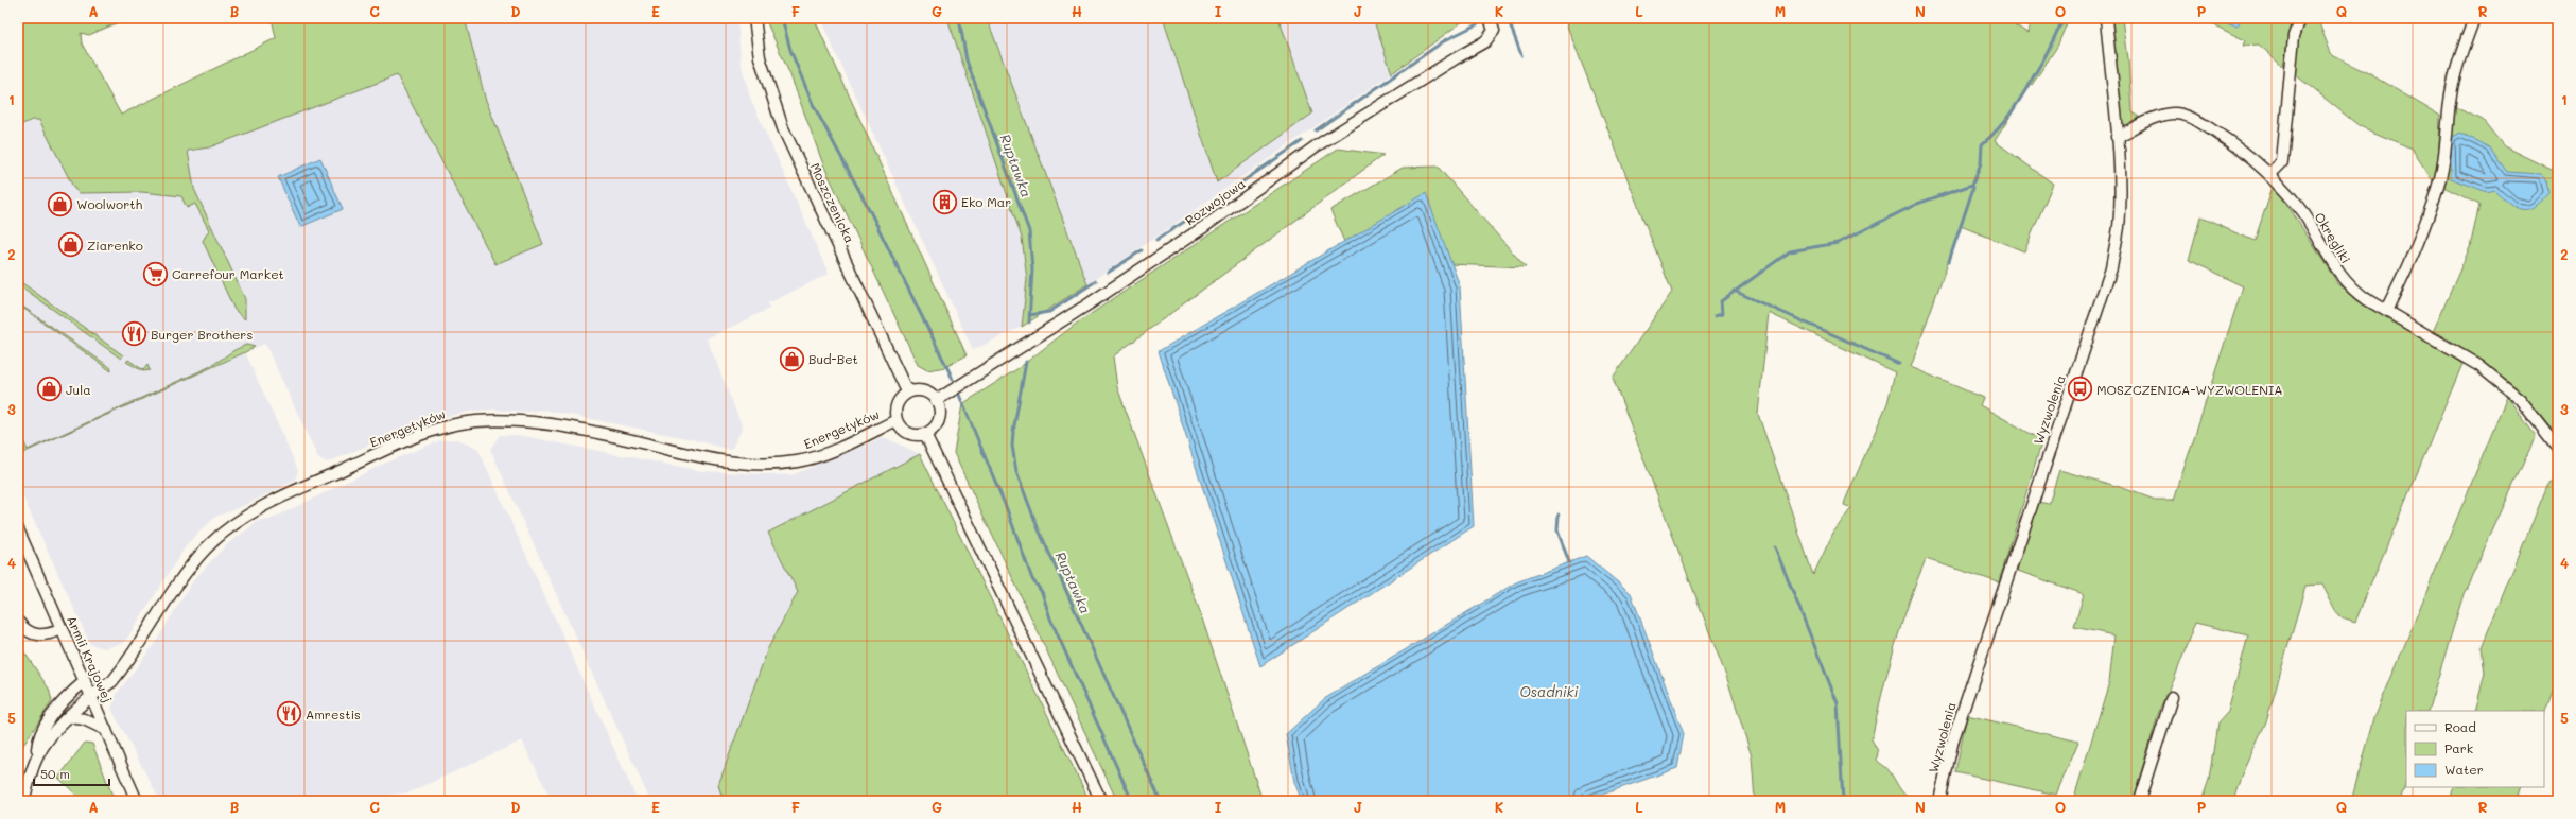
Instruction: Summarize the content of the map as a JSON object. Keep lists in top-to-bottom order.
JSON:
{
  "streets": {
    "street": [
      "Rozwojowa",
      "Moszczenicka",
      "Okręgliki",
      "Wyzwolenia",
      "Energetyków",
      "Armii Krajowej"
    ]
  },
  "crossings": [
    ["Rozwojowa", "Moszczenicka"],
    ["Rozwojowa", "Energetyków"],
    ["Moszczenicka", "Energetyków"],
    ["Okręgliki", "Wyzwolenia"],
    ["Energetyków", "Armii Krajowej"]
  ],
  "water": ["Ruptawka", "Osadniki"],
  "places": {
    "building": ["Eko Mar"],
    "shop": [
      "Woolworth",
      "Ziarenko",
      "Bud-Bet",
      "Jula"
    ],
    "supermarket": ["Carrefour Market"],
    "restaurant": ["Burger Brothers", "Amrestis"],
    "bus stop": ["MOSZCZENICA-WYZWOLENIA"]
  },
  "legend": ["Road", "Park", "Water"],
  "scale_bar": "50 m",
  "grid": {
    "columns": [
      "A",
      "B",
      "C",
      "D",
      "E",
      "F",
      "G",
      "H",
      "I",
      "J",
      "K",
      "L",
      "M",
      "N",
      "O",
      "P",
      "Q",
      "R"
    ],
    "rows": [
      "1",
      "2",
      "3",
      "4",
      "5"
    ]
  }
}
